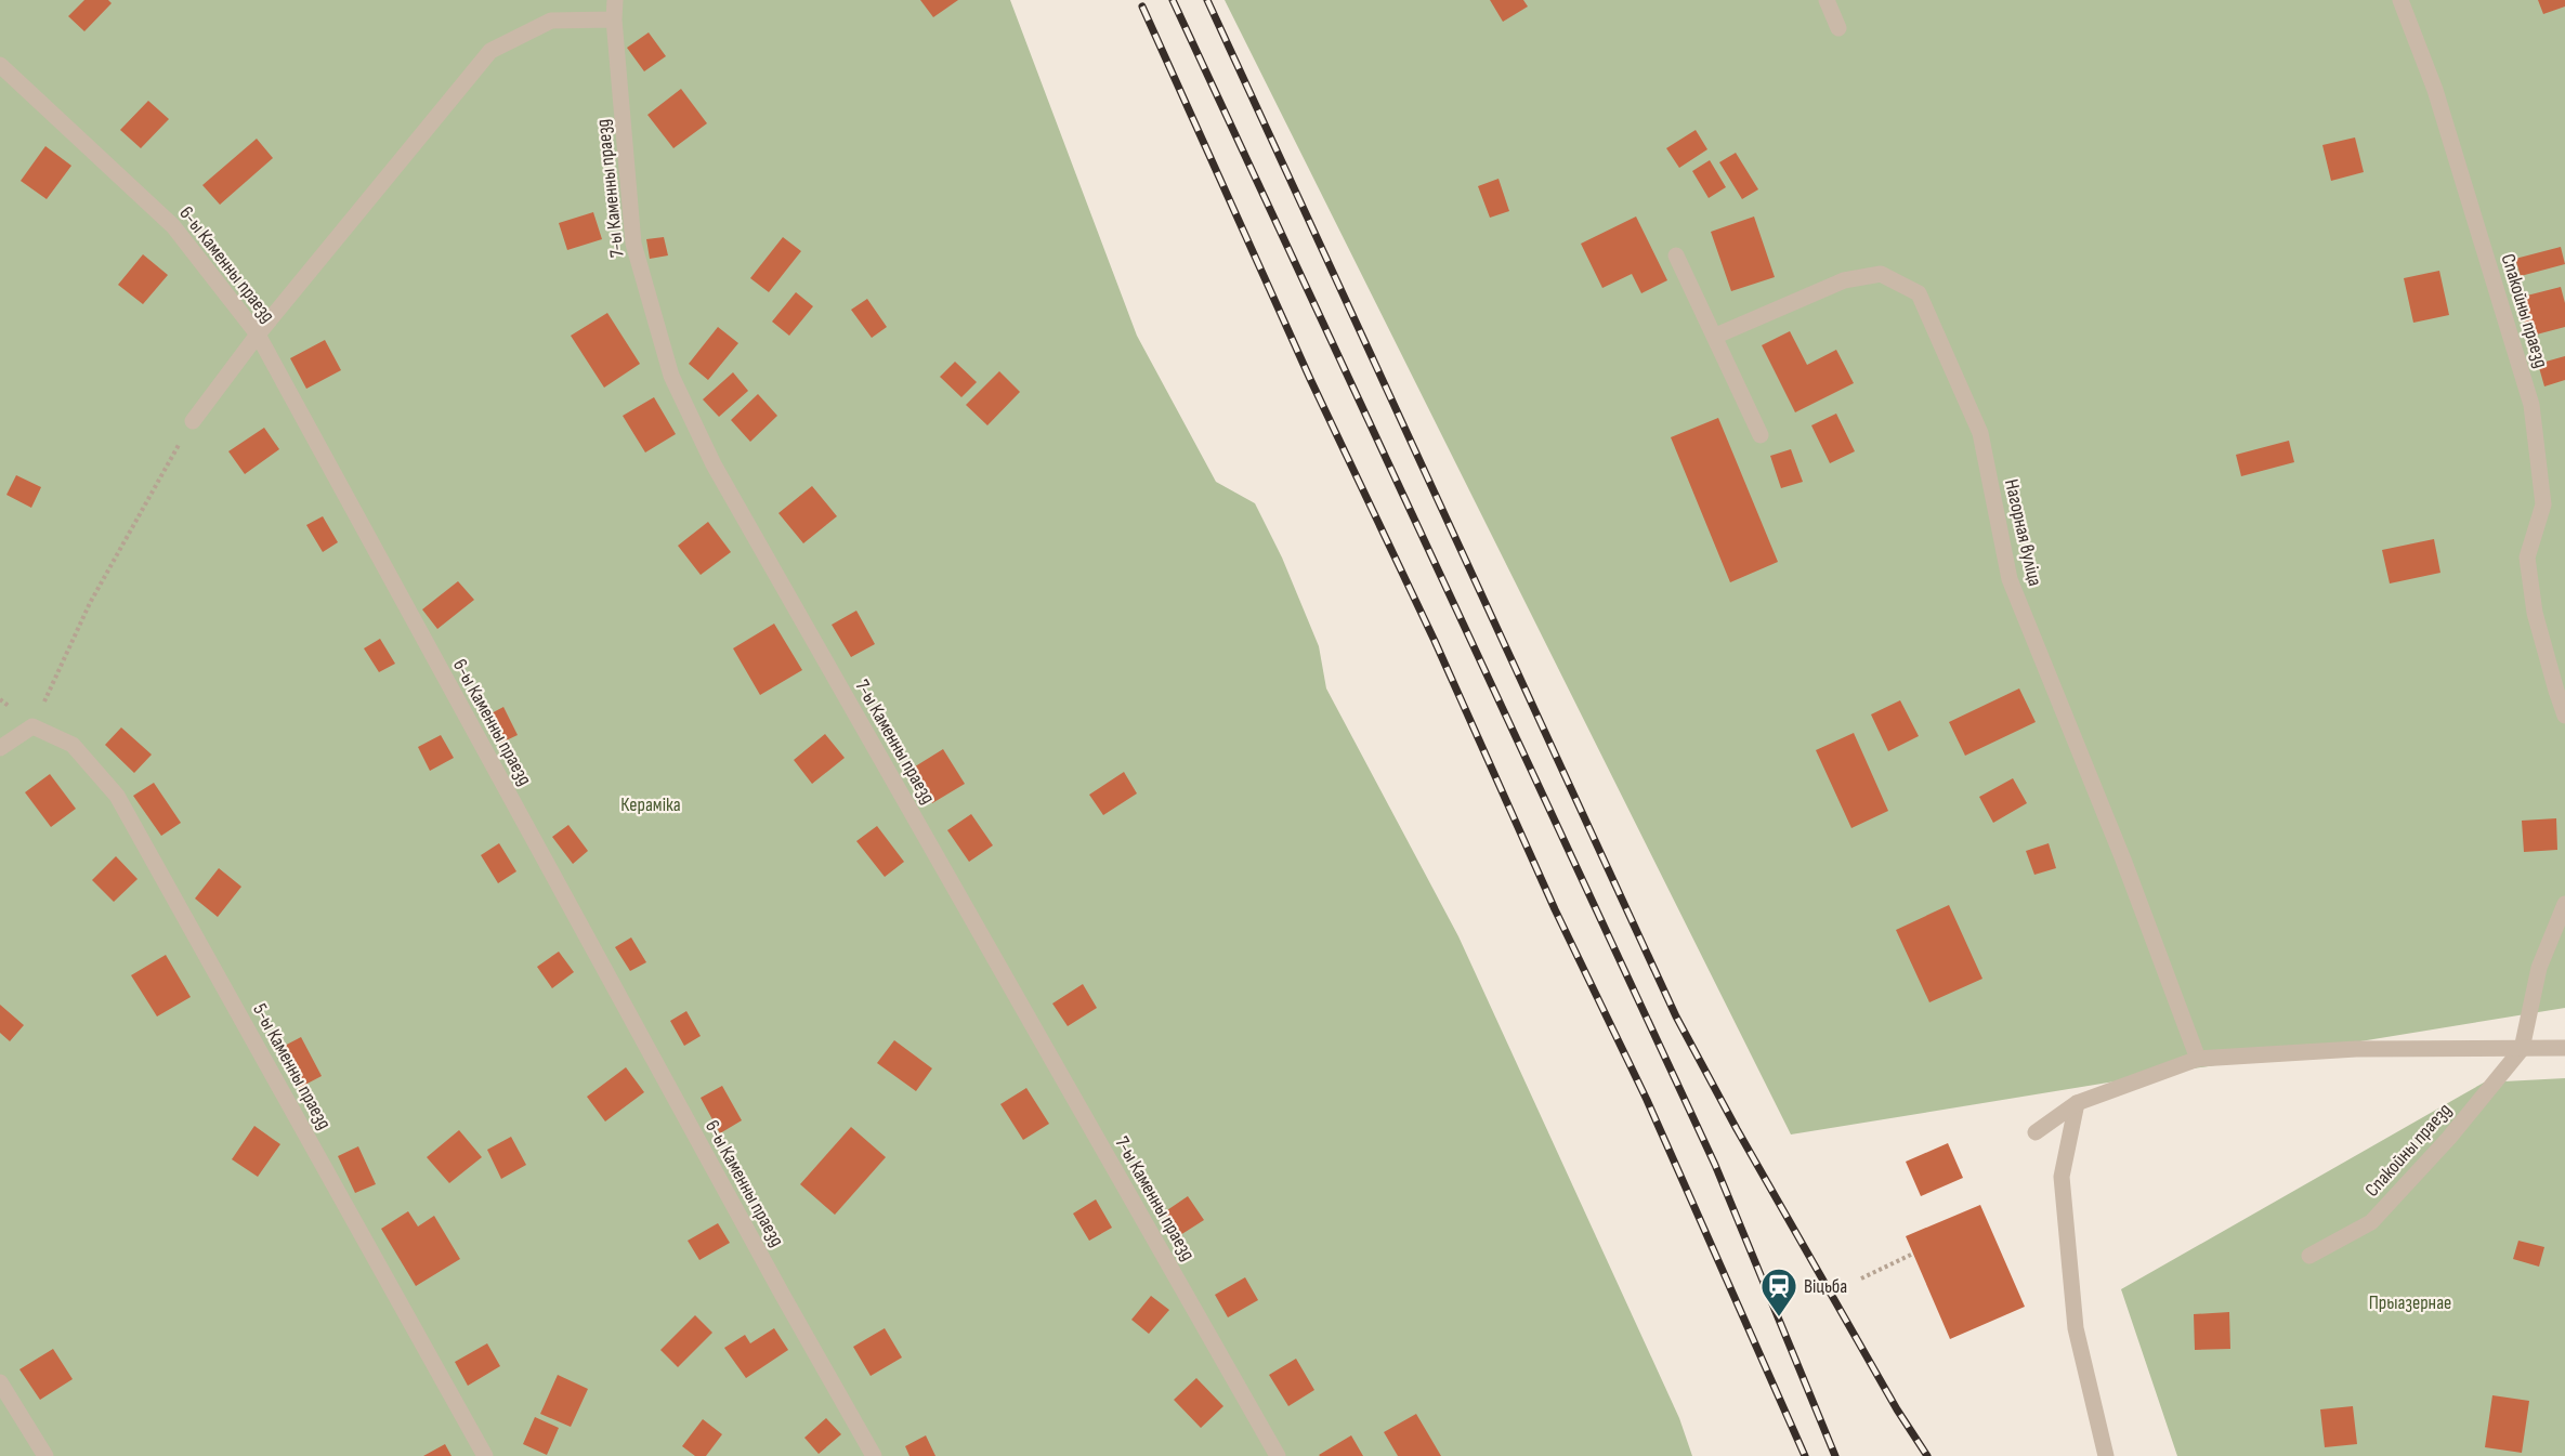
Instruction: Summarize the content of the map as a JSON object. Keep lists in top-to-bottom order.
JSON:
{
  "streets": {
    "street": [
      "7-ы Каменны праезд",
      "6-ы Каменны праезд",
      "Спакойны праезд",
      "Нагорная вуліца",
      "5-ы Каменны праезд"
    ]
  },
  "parks": ["Кераміка", "Прыазернае"],
  "places": {
    "station": ["Віцьба"]
  }
}
